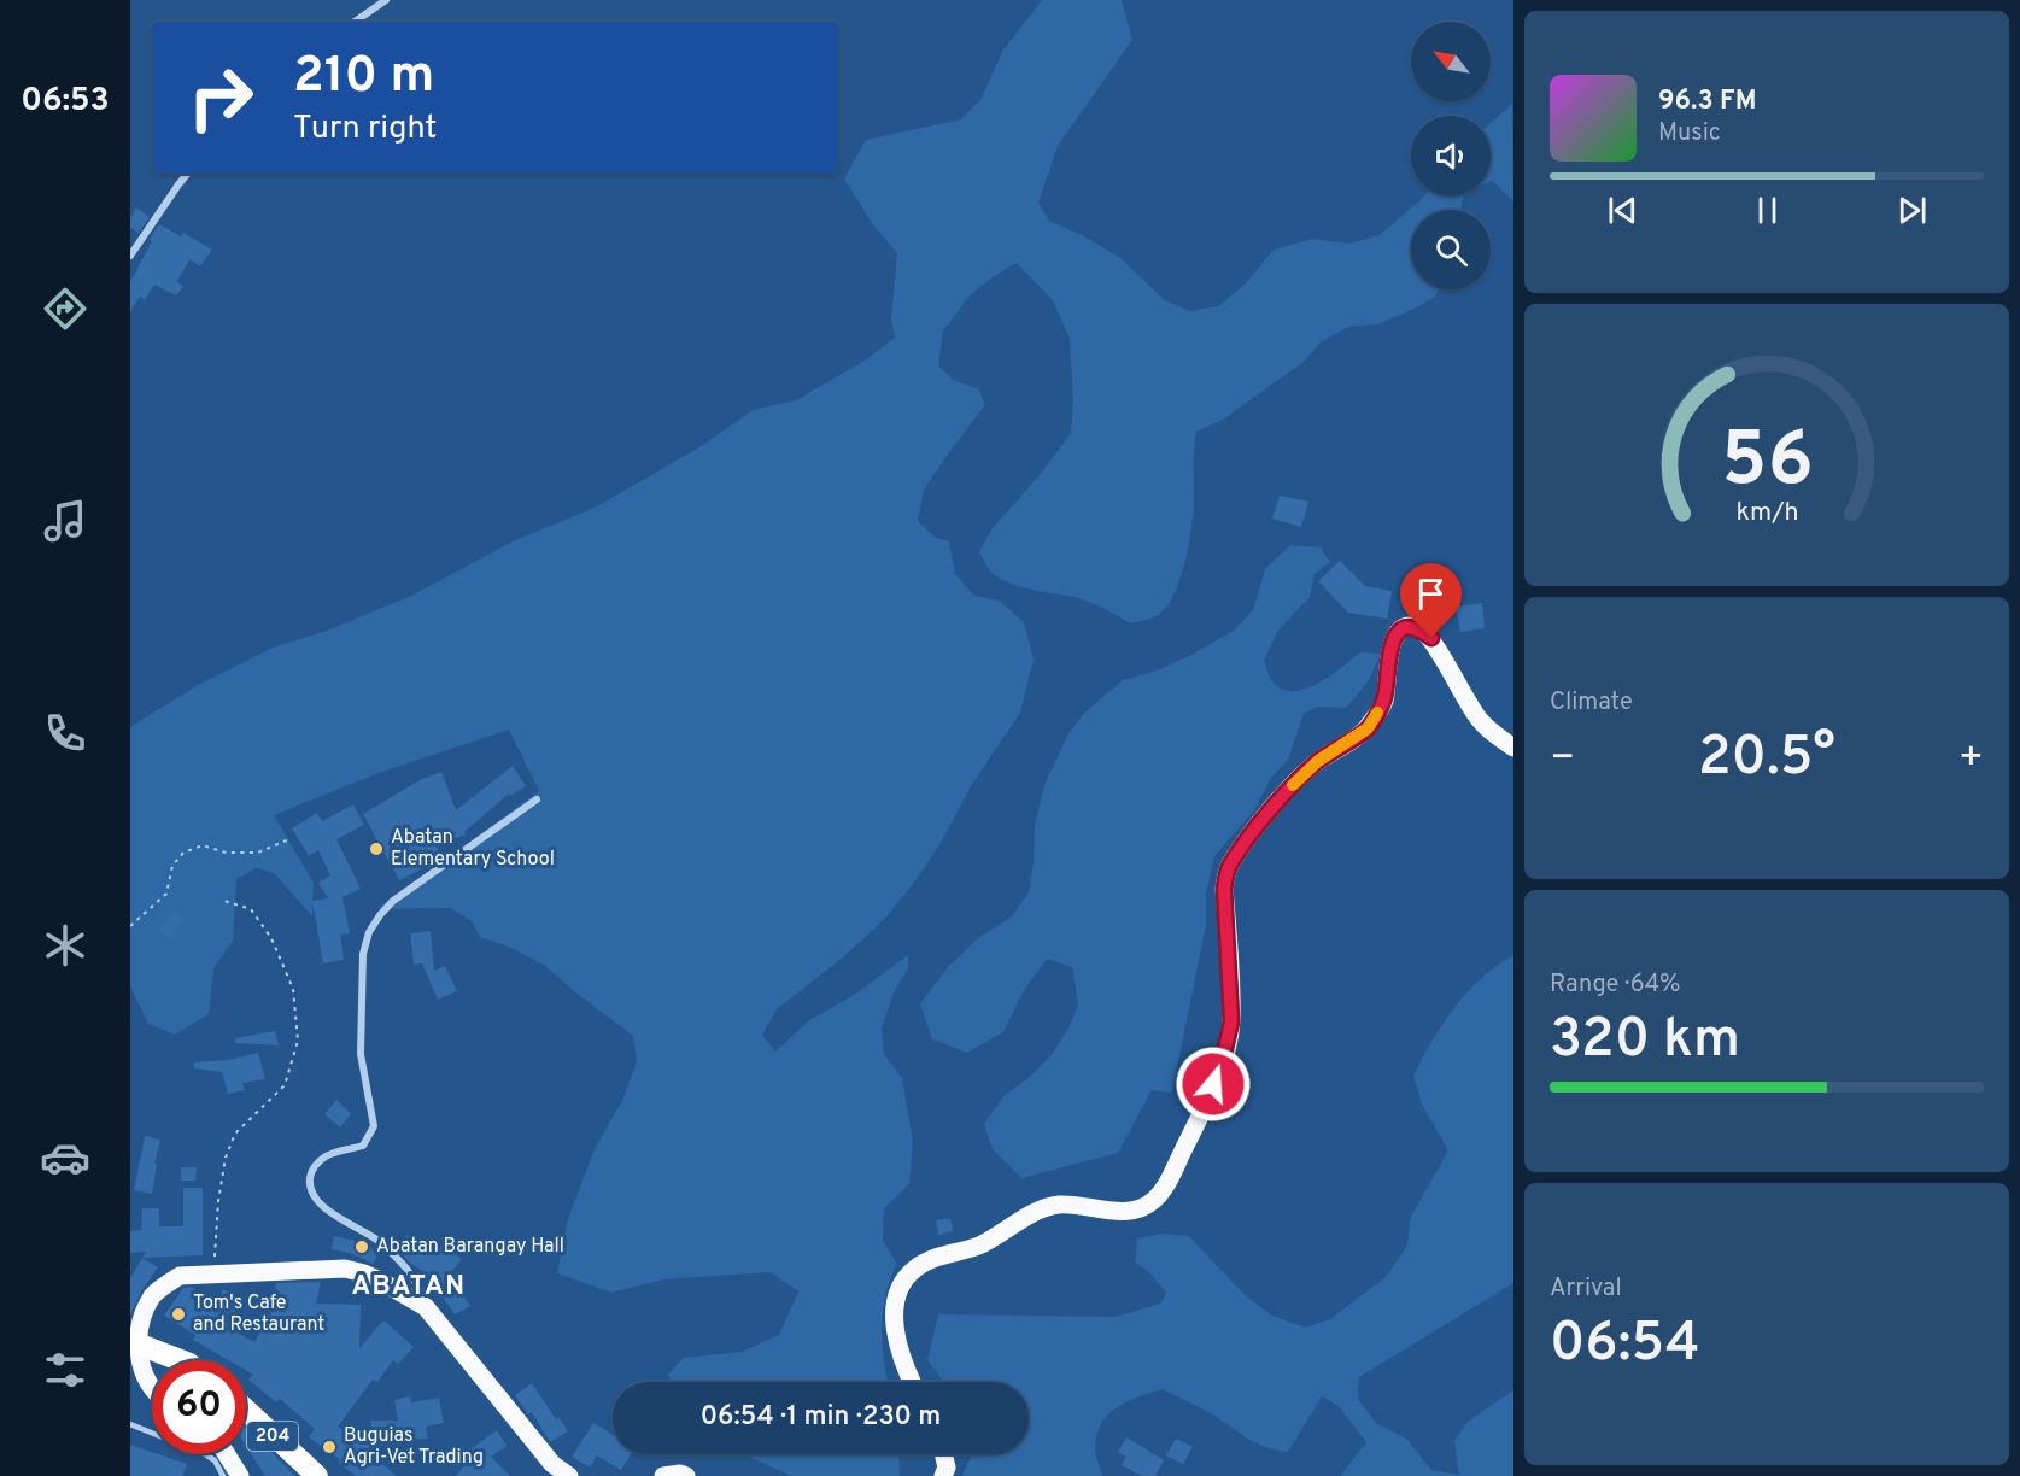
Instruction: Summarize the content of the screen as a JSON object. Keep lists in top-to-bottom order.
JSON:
{
  "streets": {
    "highway": ["204"]
  },
  "districts": ["ABATAN"],
  "places": [
    "Abatan Elementary School",
    "Abatan Barangay Hall",
    "Tom's Cafe and Restaurant",
    "Buguias Agri-Vet Trading"
  ],
  "north": "top left",
  "page": {
    "tabs": "06:53",
    "turn": ["210 m", "Turn right"],
    "song": ["96.3 FM", "Music"],
    "tile": [
      "Climate",
      ["Range · 64%", "320 km"],
      ["Arrival", "06:54"]
    ],
    "heat": ["−", "20.5°", "+"],
    "limit": "60",
    "trip": "06:54 · 1 min · 230 m",
    "gauge": ["56", "km/h"]
  }
}
